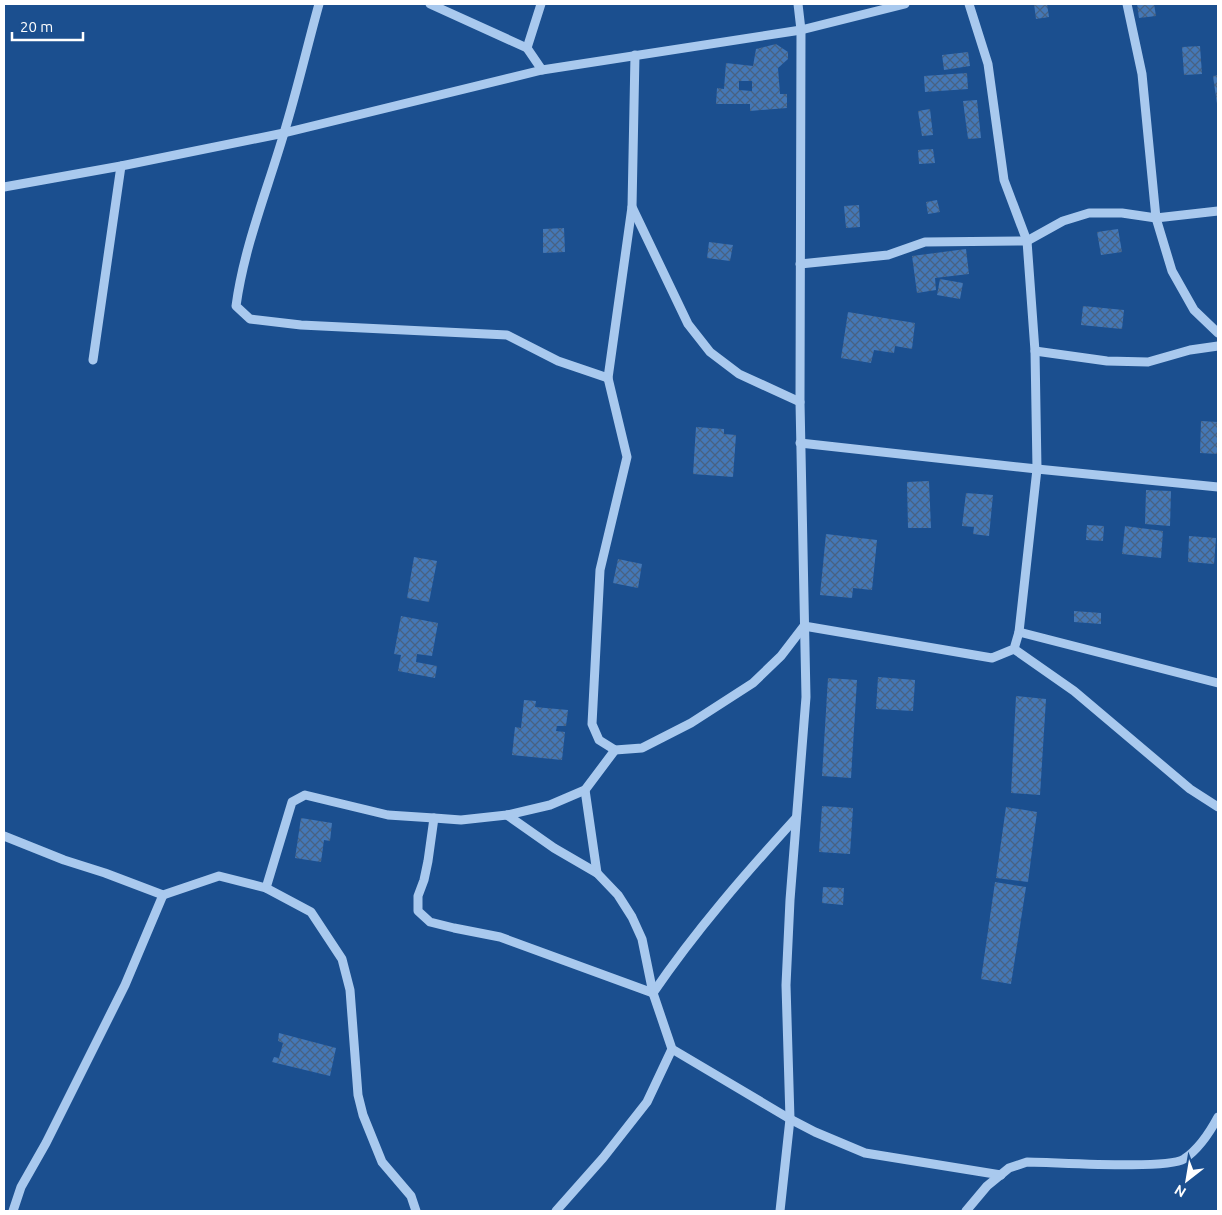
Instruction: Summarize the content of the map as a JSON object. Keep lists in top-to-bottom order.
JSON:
{
  "scale_bar": "20 m",
  "north": "bottom left"
}
